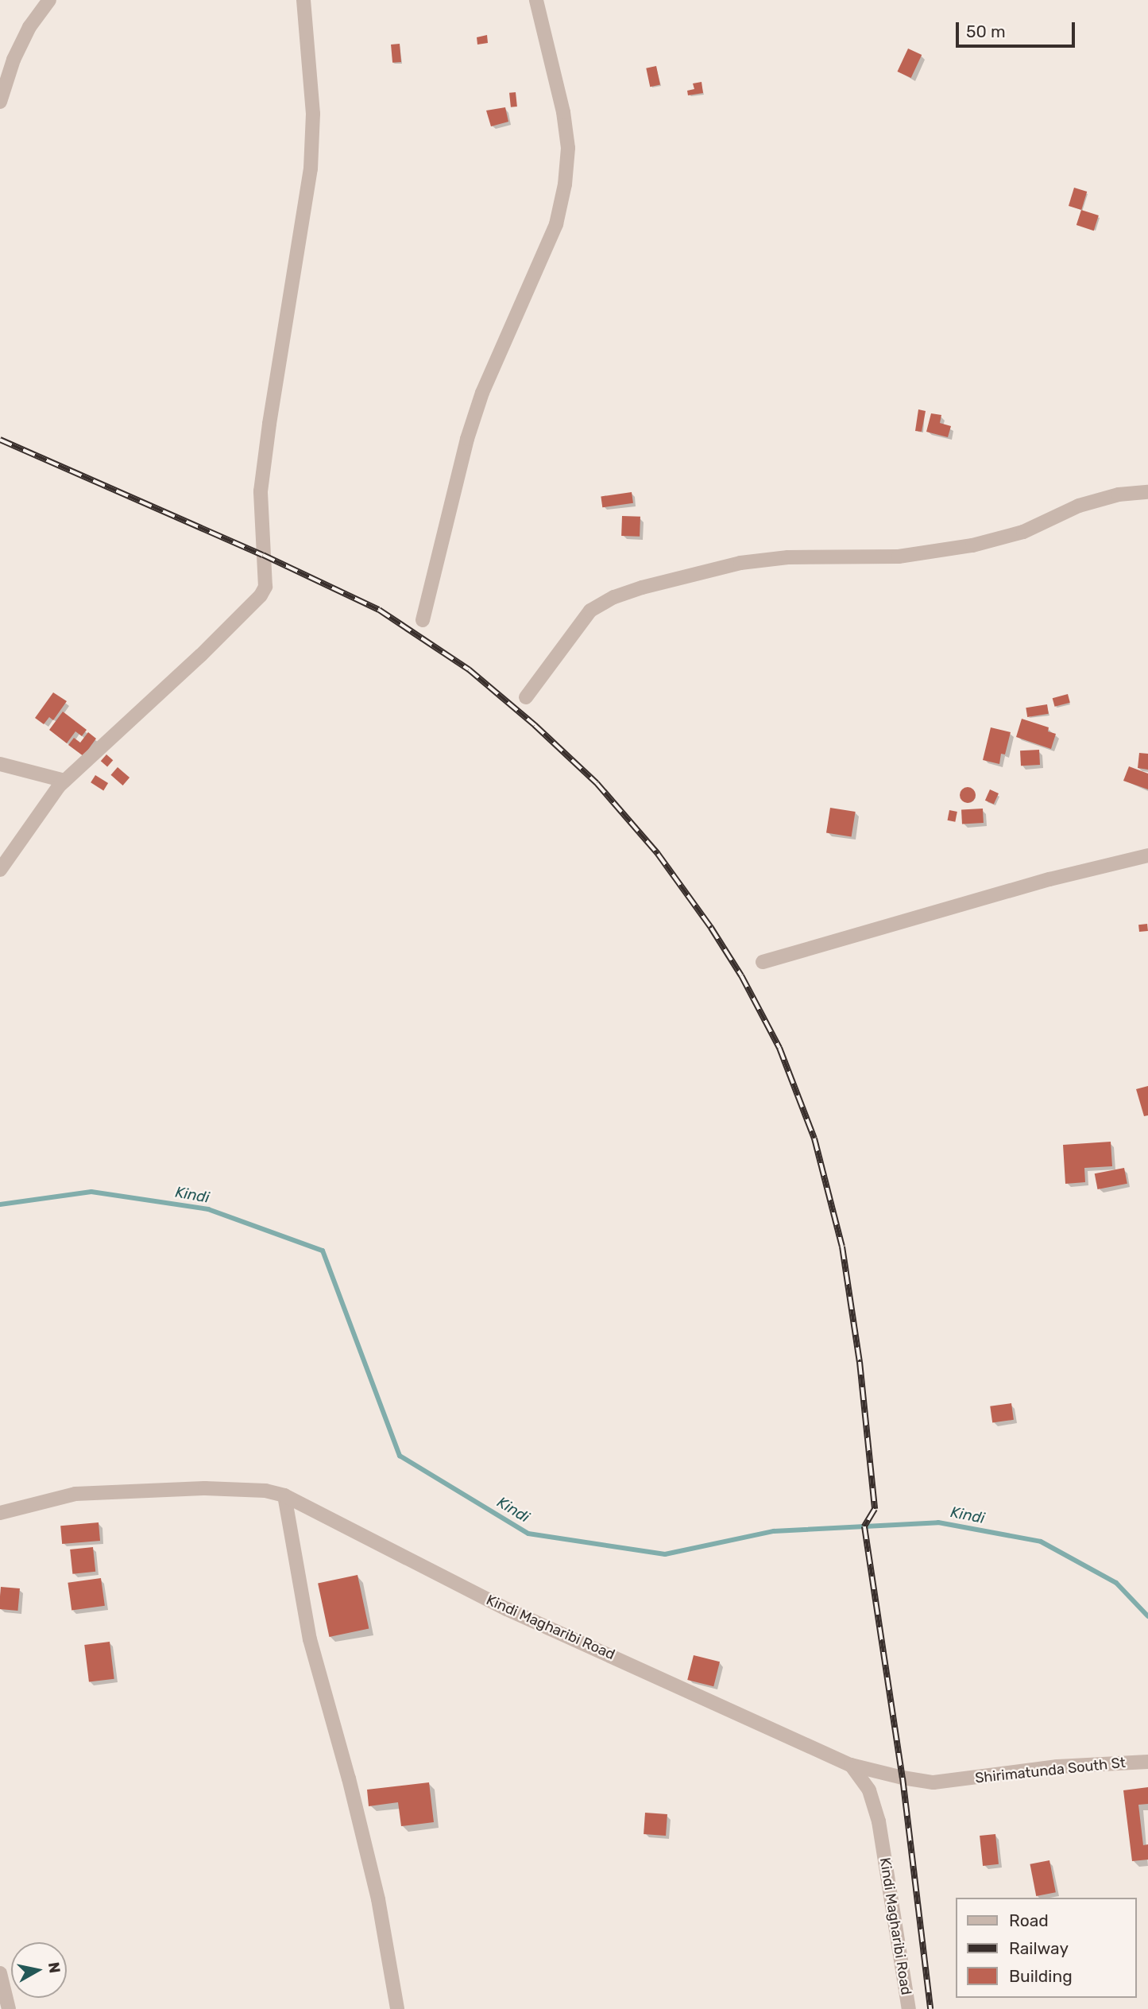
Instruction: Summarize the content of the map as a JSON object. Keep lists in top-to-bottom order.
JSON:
{
  "streets": {
    "street": ["Kindi Magharibi Road", "Shirimatunda South St"]
  },
  "crossings": [
    ["Kindi Magharibi Road", "Shirimatunda South St"]
  ],
  "water": ["Kindi"],
  "legend": ["Road", "Railway", "Building"],
  "scale_bar": "50 m",
  "north": "right"
}
